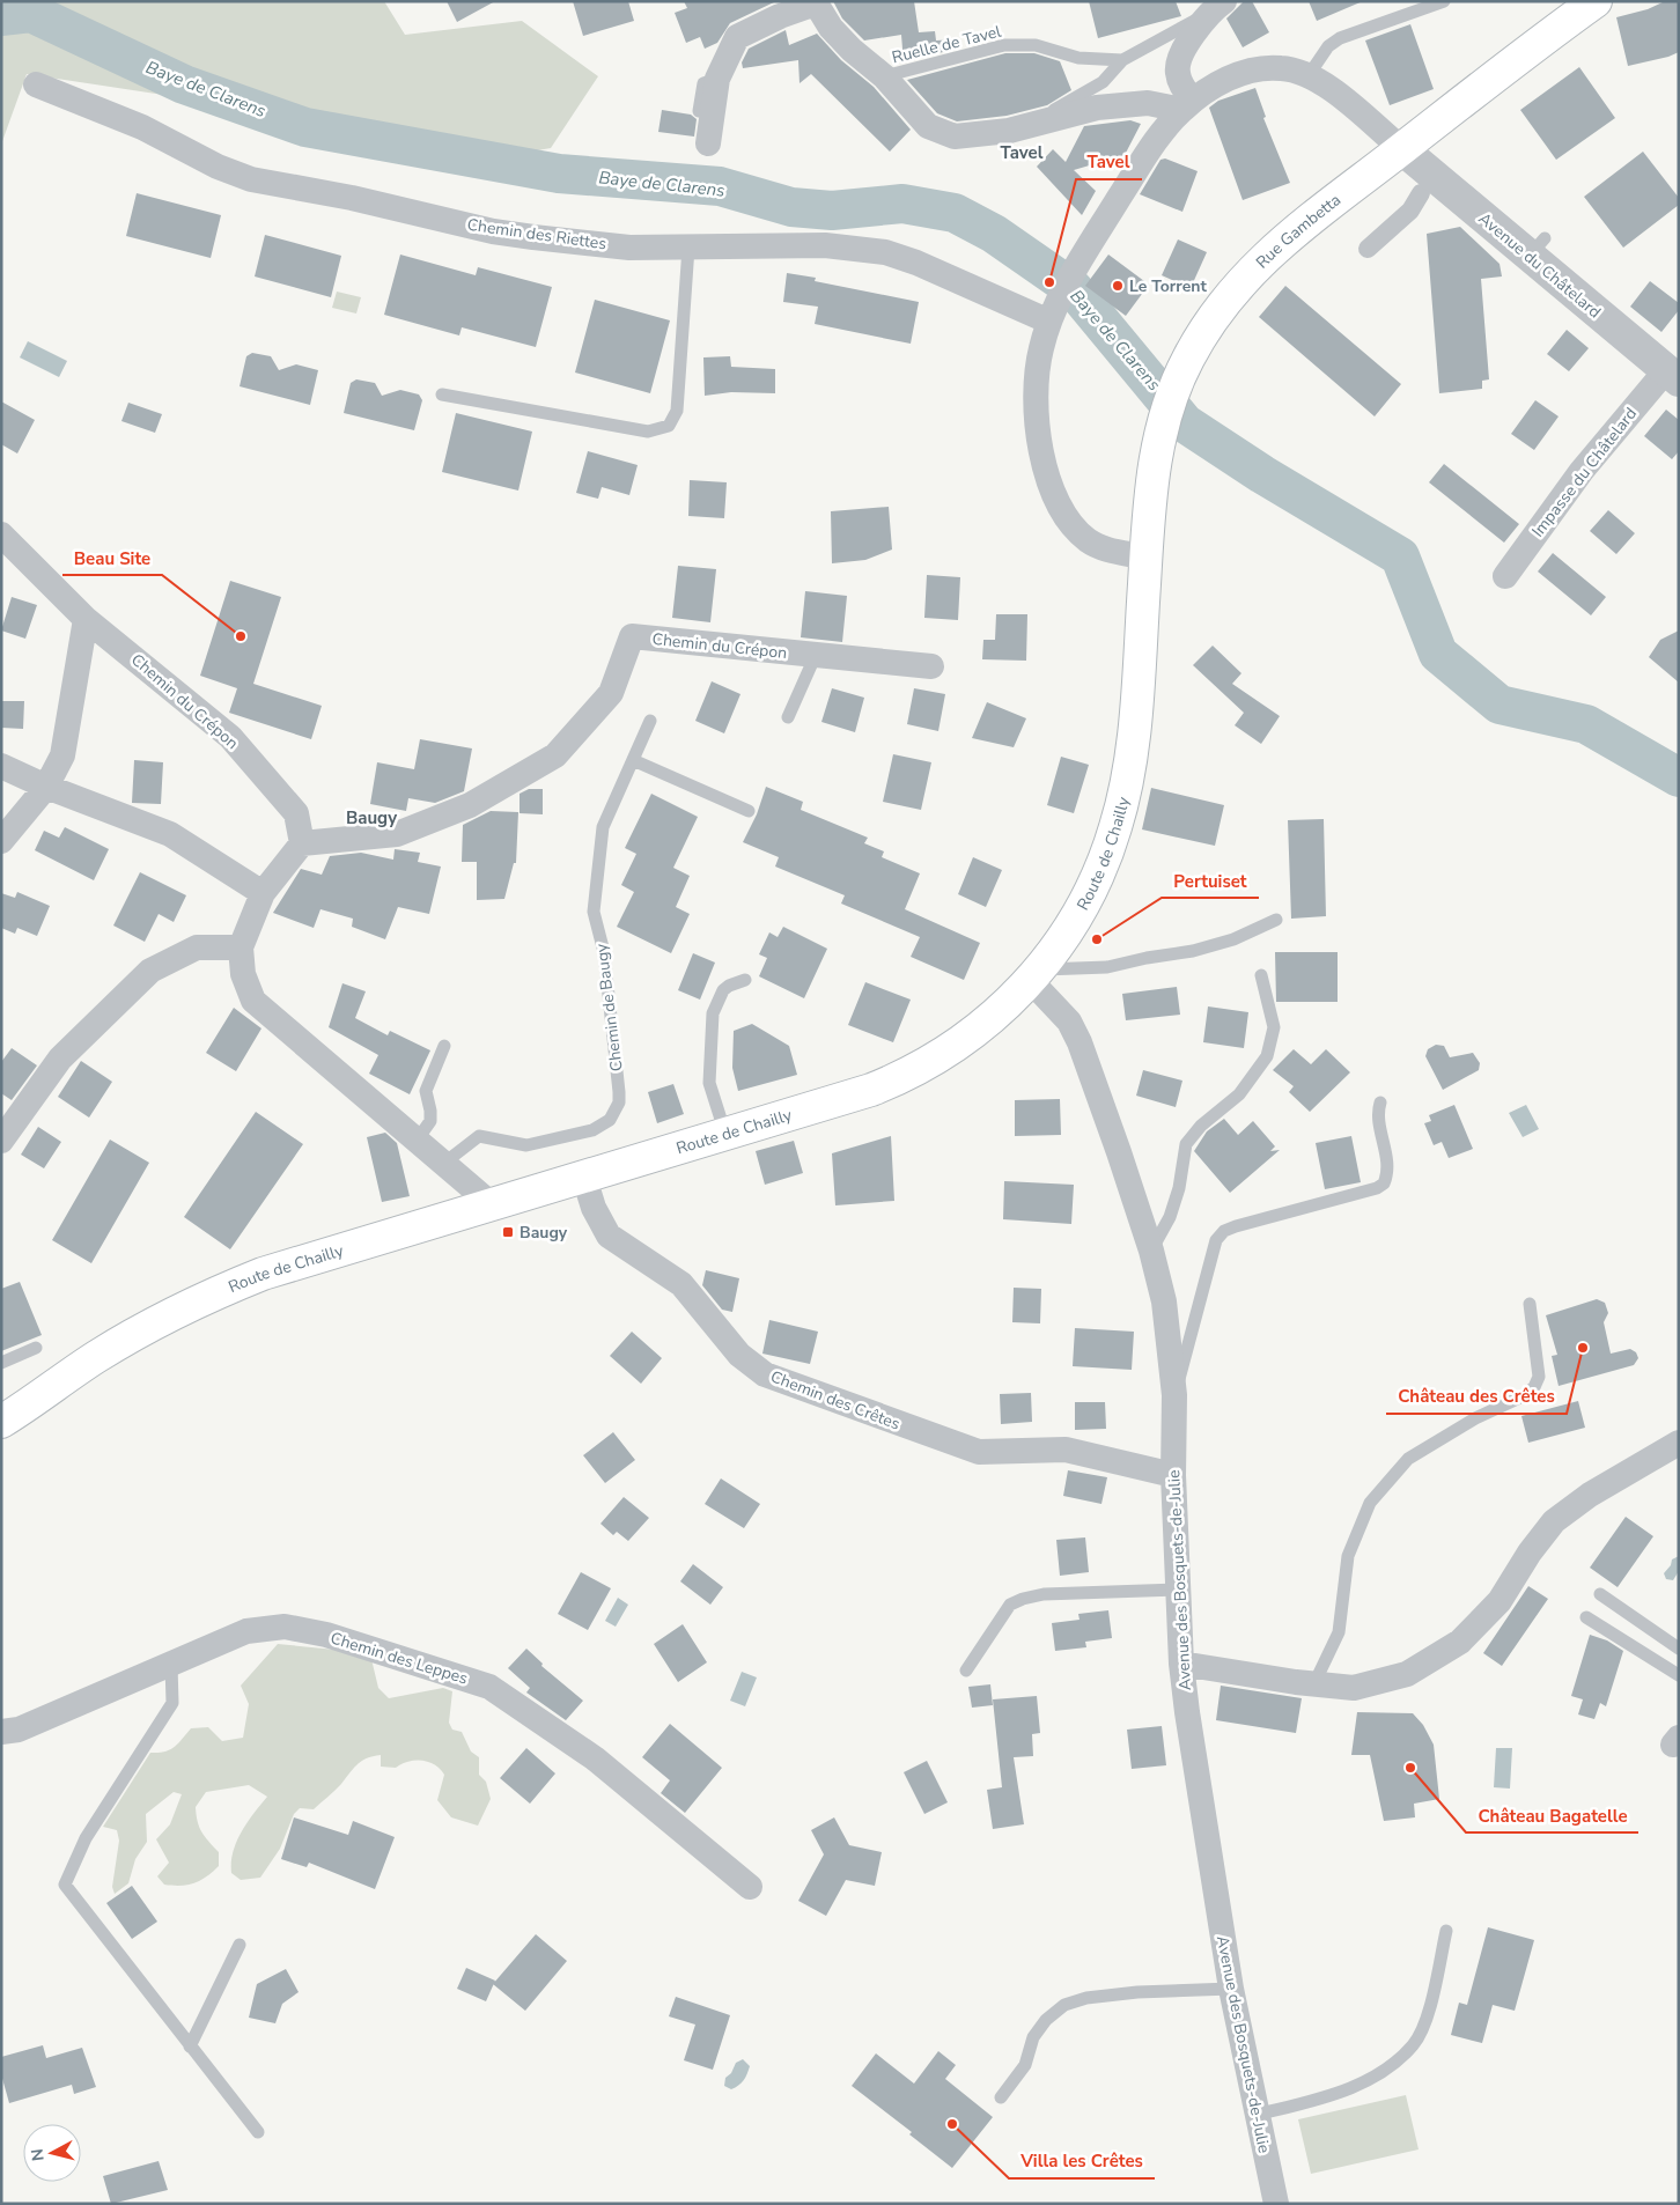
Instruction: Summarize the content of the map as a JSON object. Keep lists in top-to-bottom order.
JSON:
{
  "streets": {
    "main road": ["Rue Gambetta", "Route de Chailly"],
    "street": [
      "Chemin des Riettes",
      "Avenue du Châtelard",
      "Impasse du Châtelard",
      "Chemin du Crépon",
      "Chemin des Crêtes",
      "Avenue des Bosquets-de-Julie",
      "Chemin des Leppes"
    ],
    "lane": ["Ruelle de Tavel", "Chemin de Baugy"]
  },
  "crossings": [
    ["Rue Gambetta", "Avenue du Châtelard"],
    ["Rue Gambetta", "Route de Chailly"],
    ["Avenue du Châtelard", "Impasse du Châtelard"],
    ["Route de Chailly", "Chemin des Crêtes"],
    ["Route de Chailly", "Avenue des Bosquets-de-Julie"],
    ["Chemin des Crêtes", "Avenue des Bosquets-de-Julie"]
  ],
  "districts": ["Tavel", "Baugy"],
  "water": ["Baye de Clarens"],
  "places": {
    "other": [
      "Tavel",
      "Le Torrent",
      "Beau Site",
      "Pertuiset",
      "Château des Crêtes",
      "Château Bagatelle",
      "Villa les Crêtes"
    ],
    "transit": ["Baugy"]
  },
  "north": "left"
}
